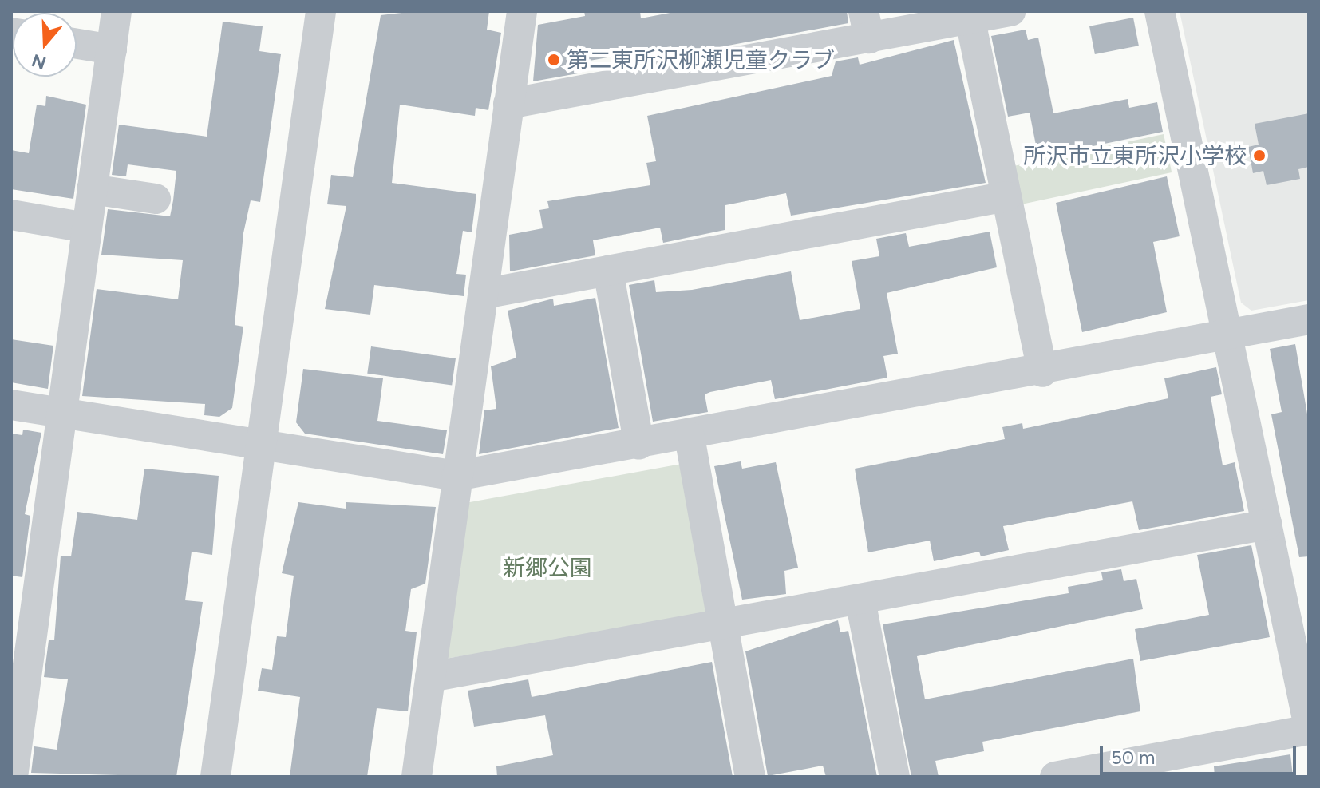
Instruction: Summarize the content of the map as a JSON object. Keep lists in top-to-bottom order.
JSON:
{
  "parks": ["新郷公園"],
  "places": ["第二東所沢柳瀬児童クラブ", "所沢市立東所沢小学校"],
  "scale_bar": "50 m",
  "north": "bottom"
}
